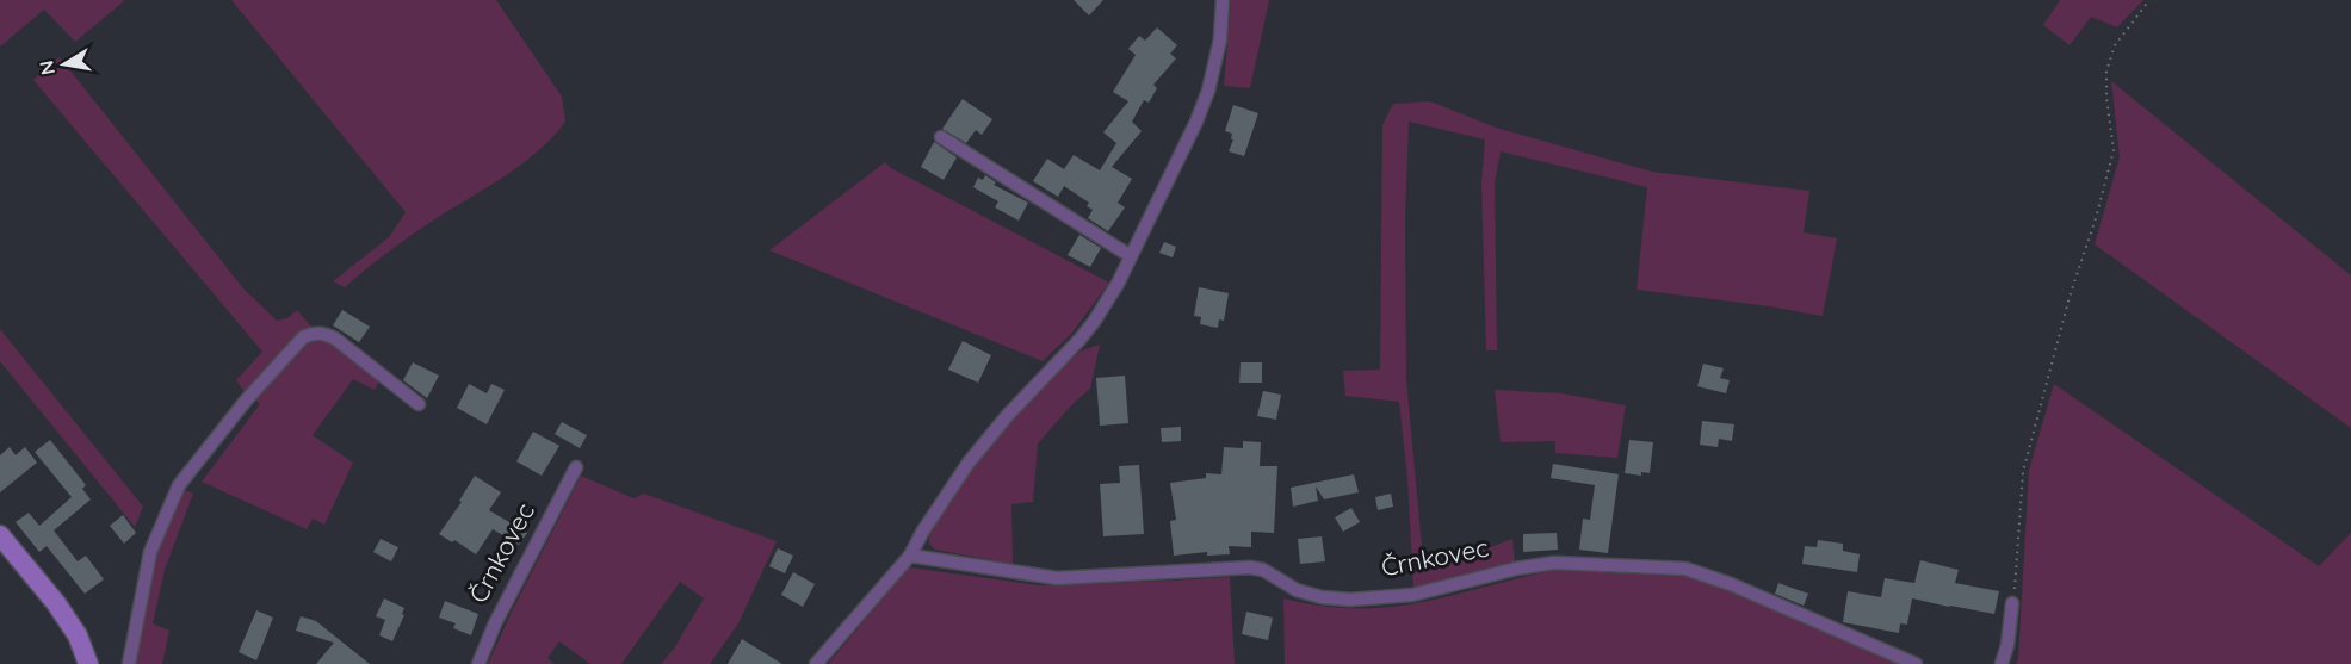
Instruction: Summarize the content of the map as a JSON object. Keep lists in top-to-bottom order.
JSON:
{
  "streets": {
    "street": ["Črnkovec"]
  },
  "north": "left"
}
